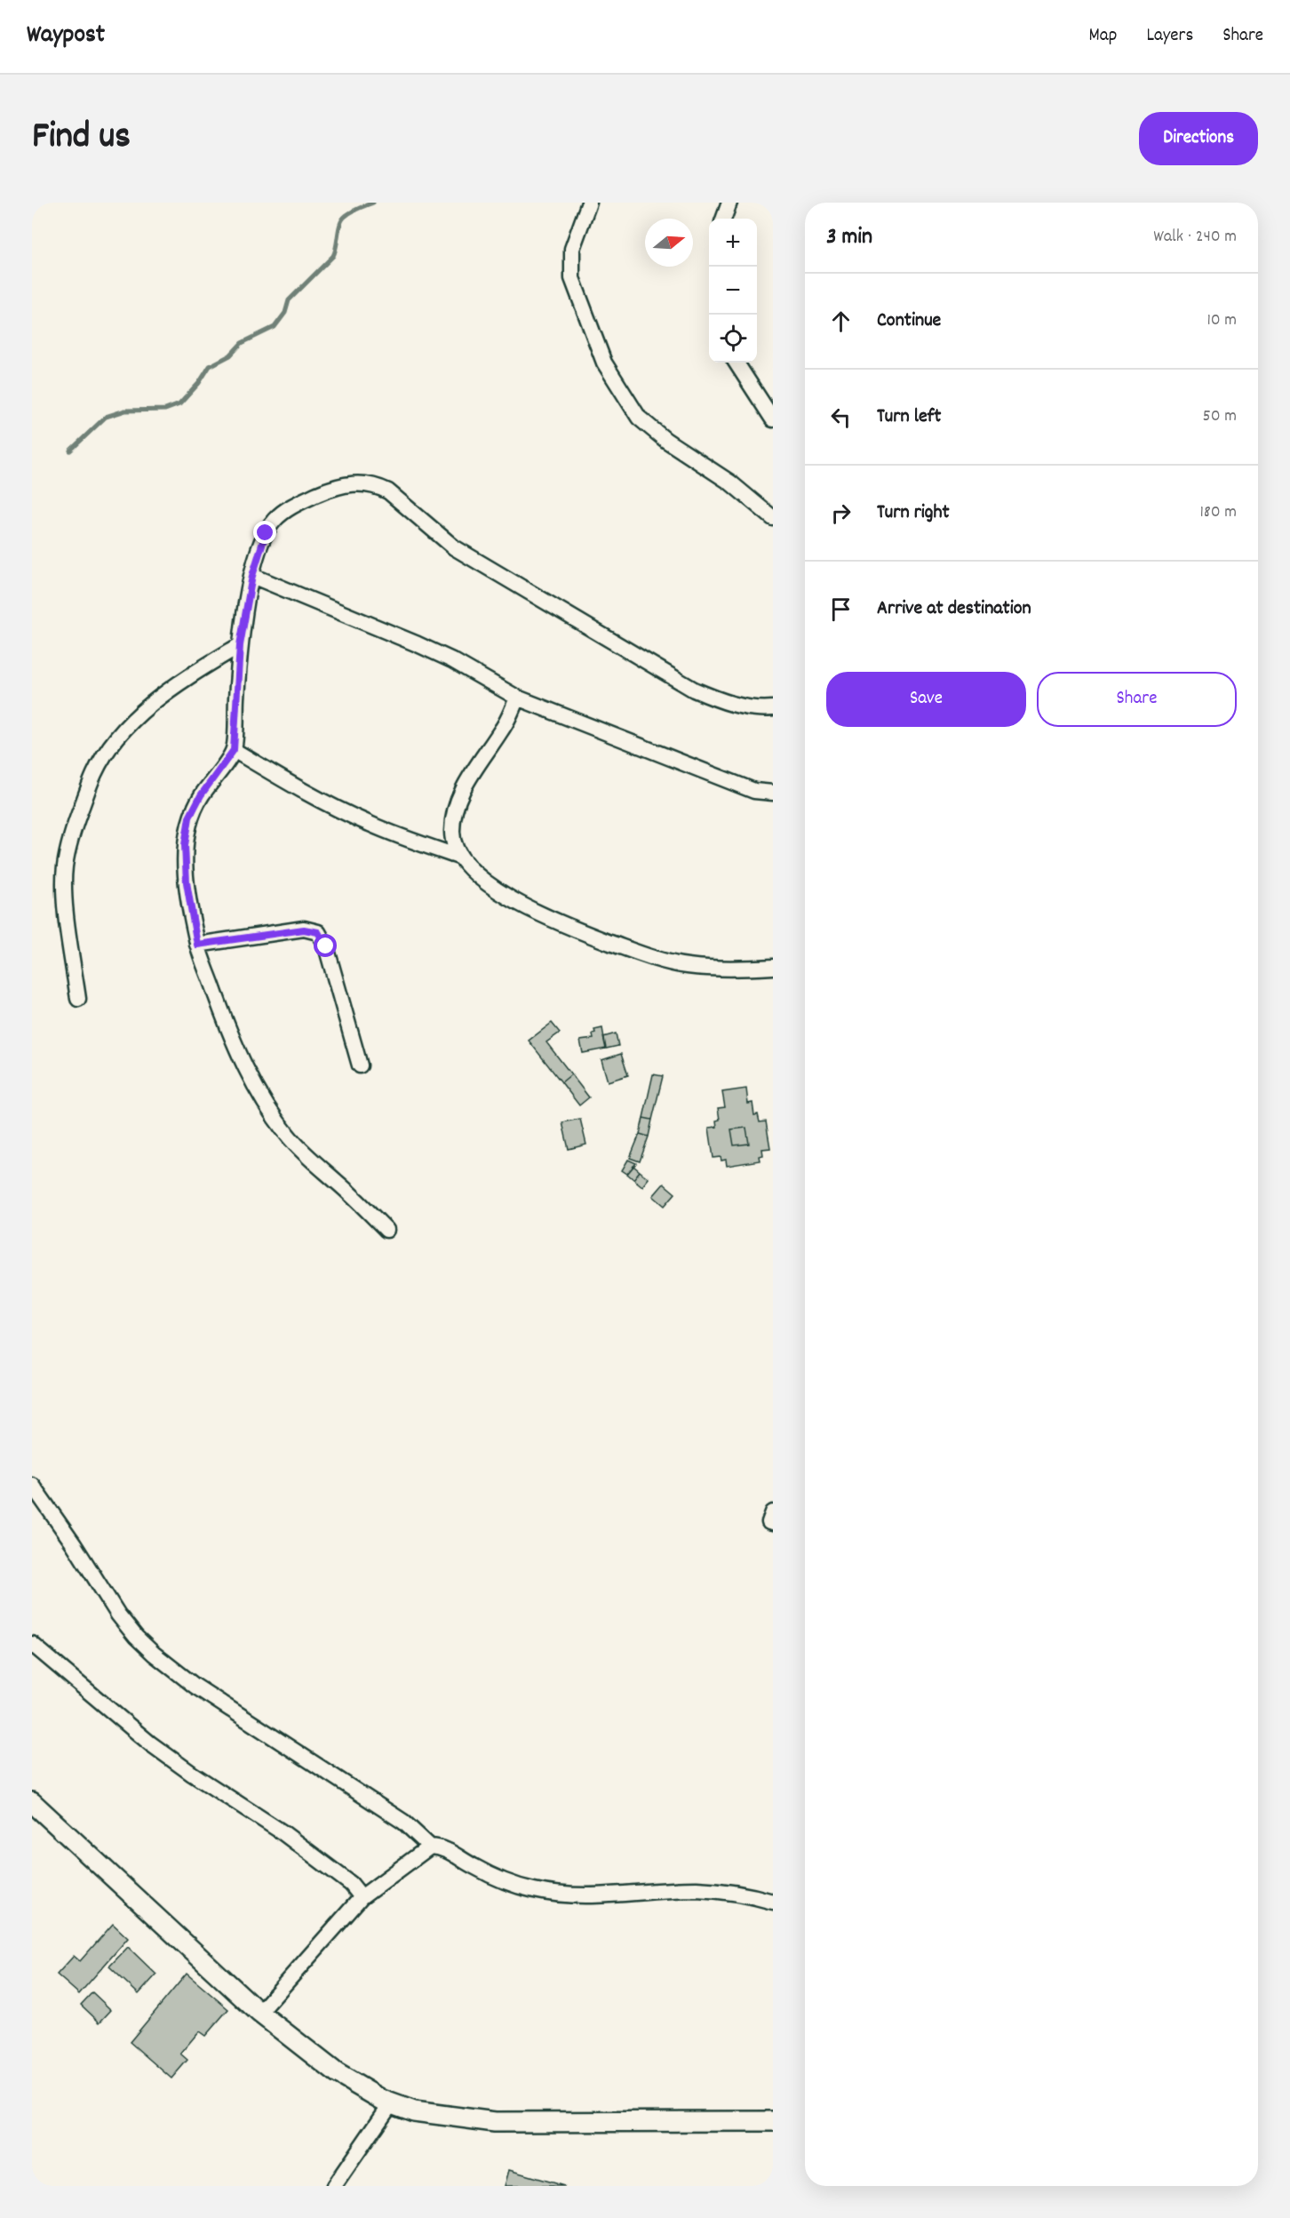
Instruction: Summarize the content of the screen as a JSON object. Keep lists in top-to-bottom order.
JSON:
{
  "north": "right",
  "page": {
    "header": "Waypost",
    "nav": ["Map", "Layers", "Share"],
    "title": "Find us",
    "buttons": [
      "Directions",
      ["Save", "Share"]
    ],
    "heading": ["3 min", "Walk · 240 m"],
    "map_buttons": ["+", "−"],
    "list": [
      ["Continue", "10 m"],
      ["Turn left", "50 m"],
      ["Turn right", "180 m"],
      "Arrive at destination"
    ]
  }
}
